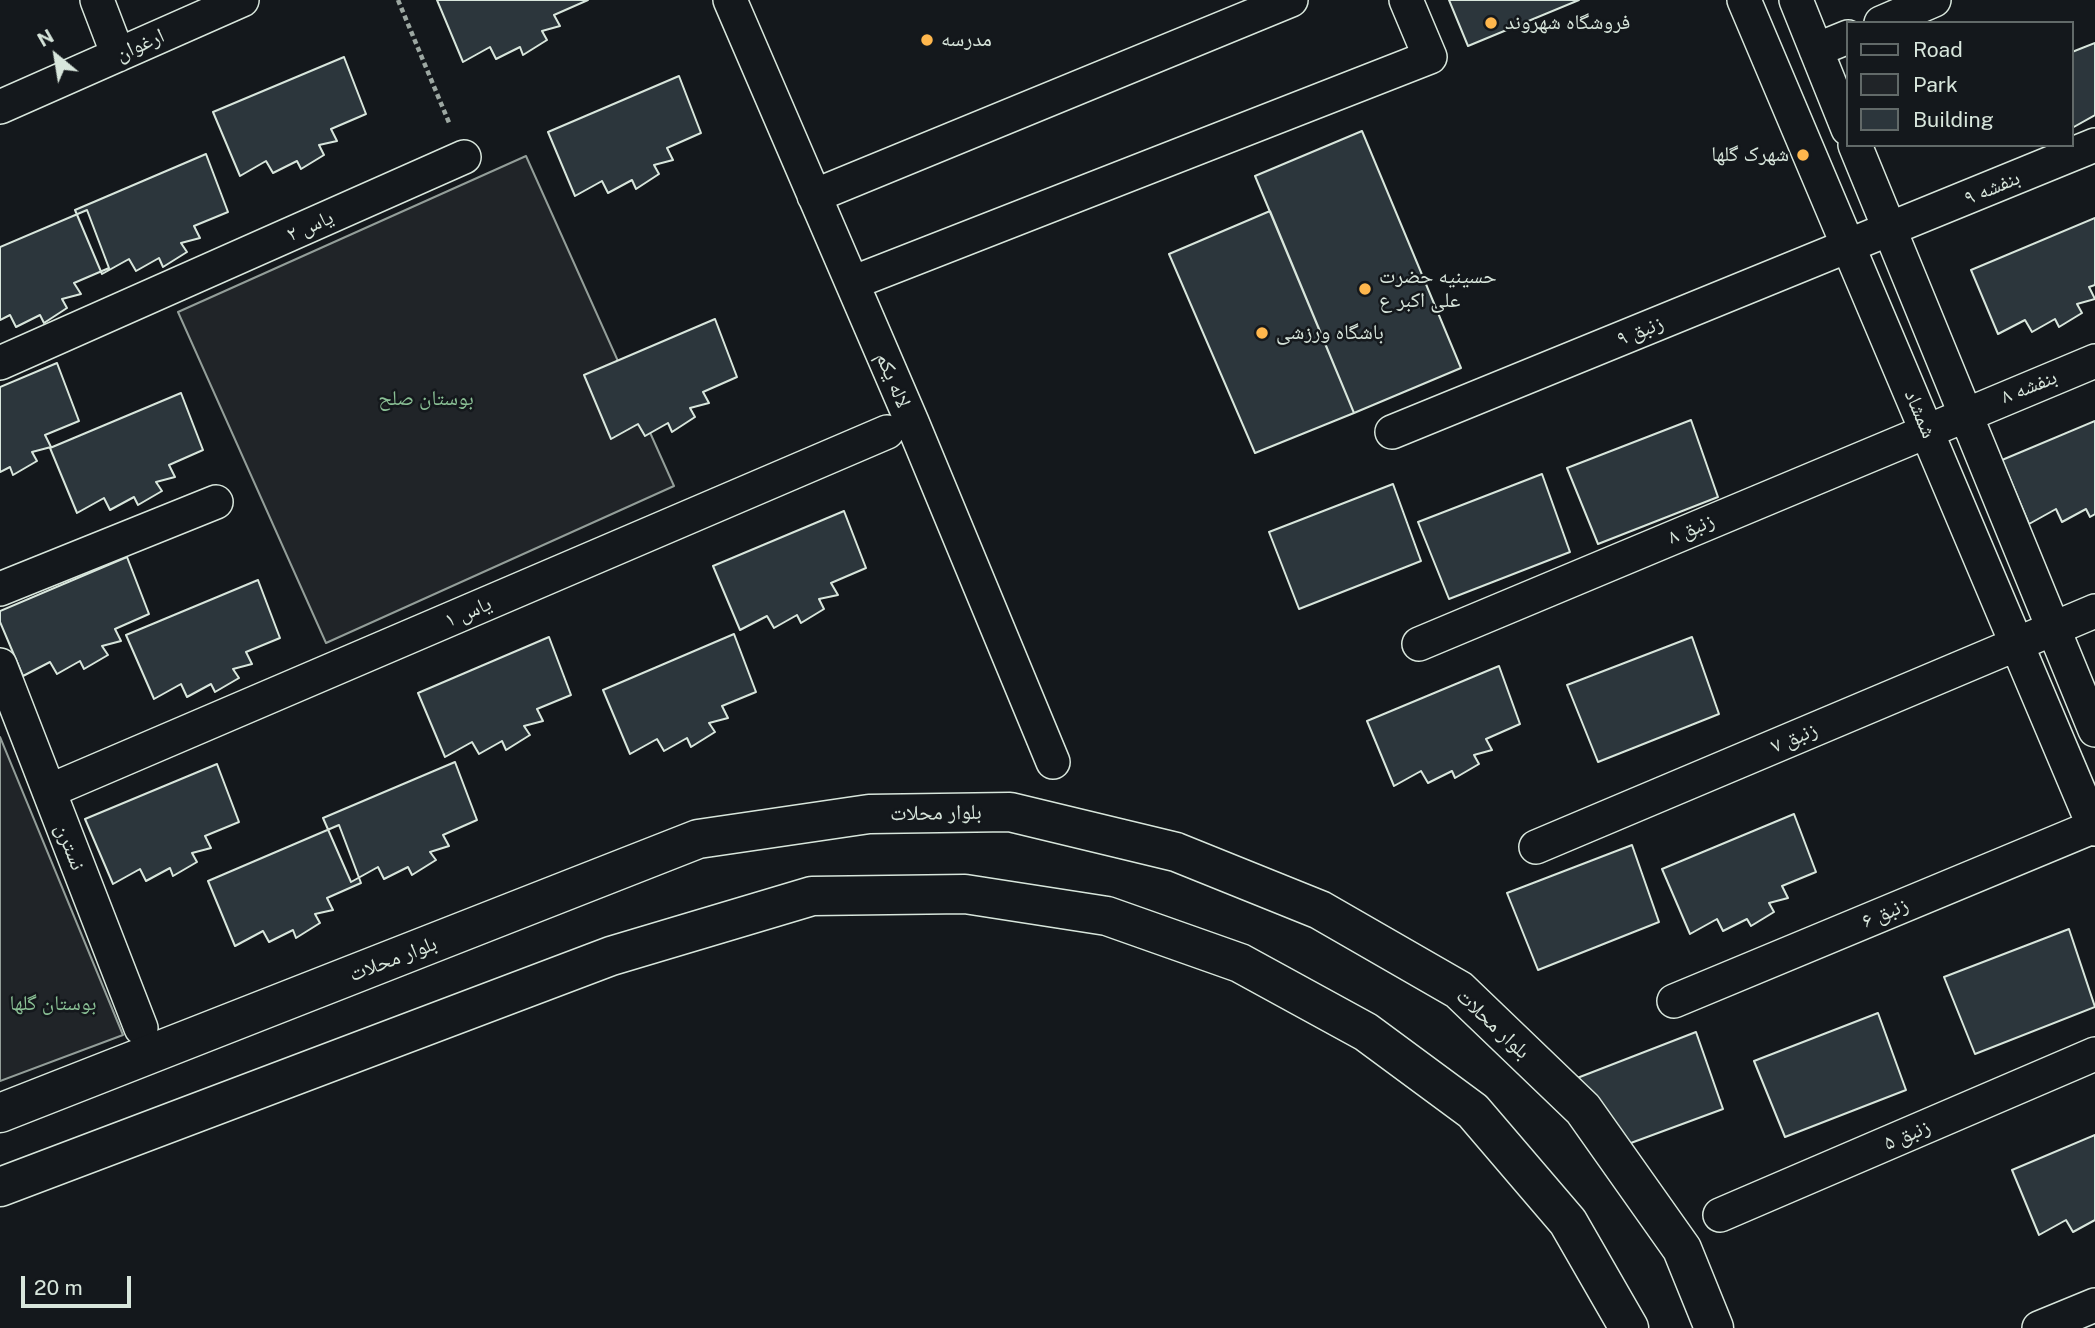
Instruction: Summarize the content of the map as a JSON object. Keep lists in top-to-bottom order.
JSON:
{
  "streets": {
    "main road": ["بلوار محلات"],
    "street": [
      "ارغوان",
      "بنفشه ۹",
      "یاس ۲",
      "زنبق ۹",
      "لاله یکم",
      "بنفشه ۸",
      "شمشاد",
      "زنبق ۸",
      "یاس ۱",
      "زنبق ۷",
      "نسترن",
      "زنبق ۶",
      "زنبق ۵"
    ]
  },
  "crossings": [
    ["بنفشه ۹", "زنبق ۹"],
    ["بنفشه ۹", "شمشاد"],
    ["زنبق ۹", "شمشاد"],
    ["بنفشه ۸", "شمشاد"],
    ["بنفشه ۸", "زنبق ۸"],
    ["شمشاد", "زنبق ۸"],
    ["شمشاد", "زنبق ۷"],
    ["شمشاد", "زنبق ۶"],
    ["یاس ۱", "نسترن"]
  ],
  "parks": ["بوستان صلح", "بوستان گلها"],
  "places": [
    "فروشگاه شهروند",
    "مدرسه",
    "شهرک گلها",
    "حسینیه حضرت علی اکبر ع",
    "باشگاه ورزشی"
  ],
  "legend": ["Road", "Park", "Building"],
  "scale_bar": "20 m",
  "north": "top left"
}
